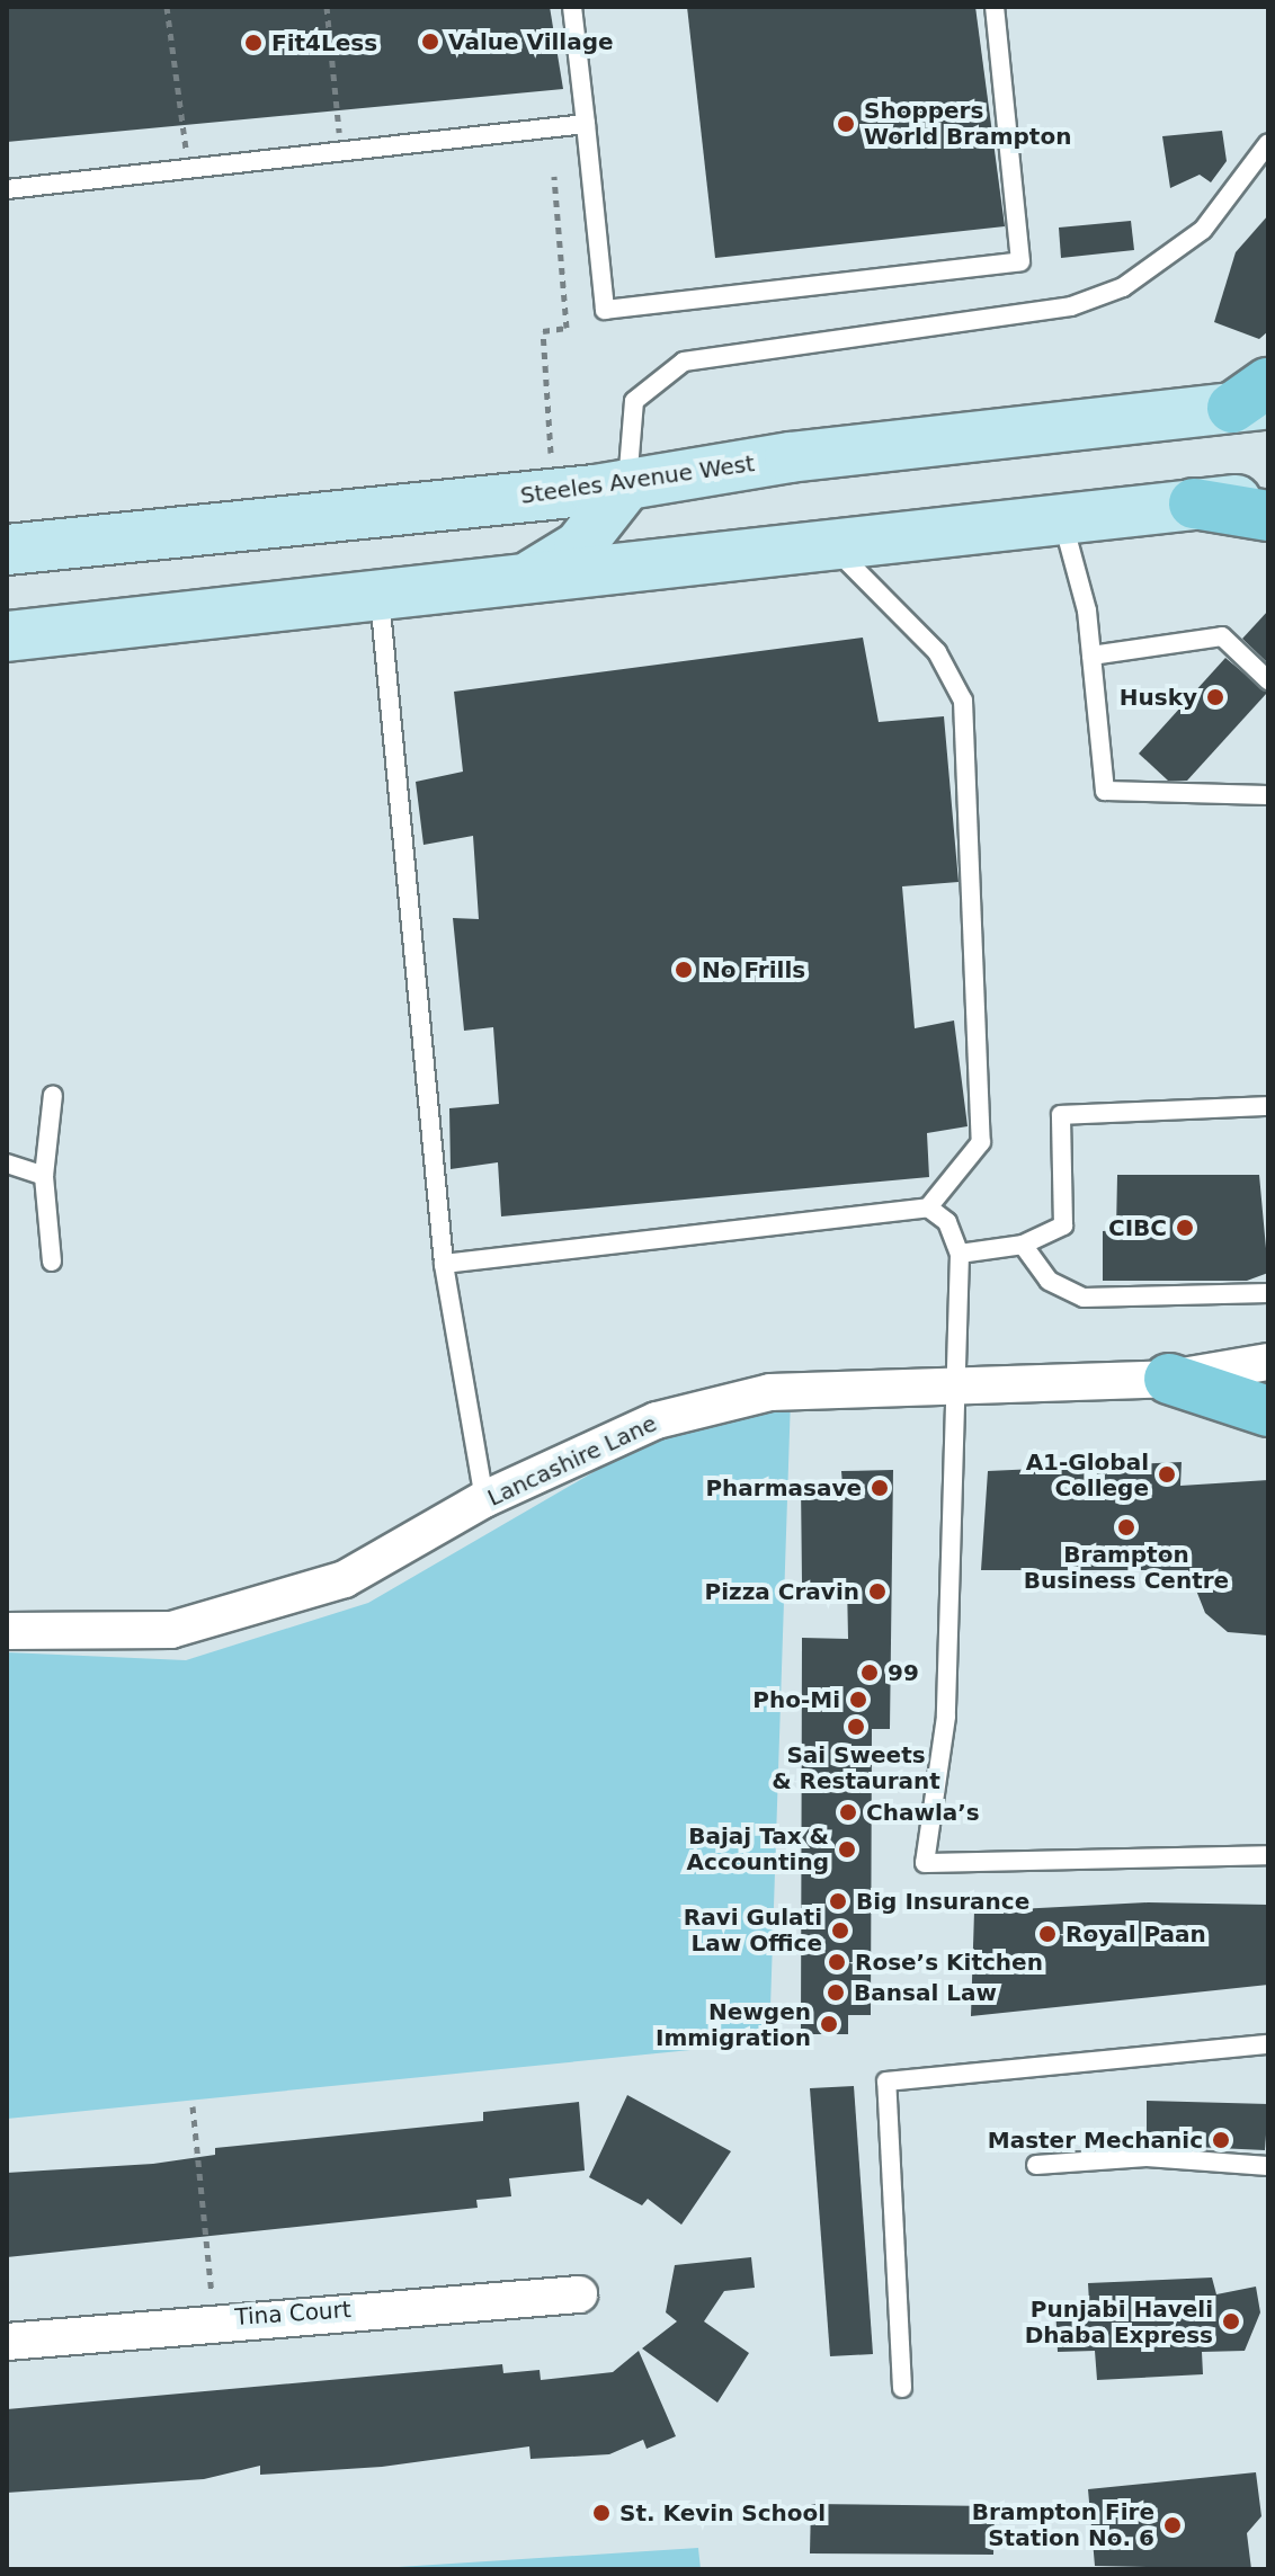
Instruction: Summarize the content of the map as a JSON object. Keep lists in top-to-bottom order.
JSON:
{
  "streets": {
    "main road": ["Steeles Avenue West"],
    "street": ["Lancashire Lane", "Tina Court"]
  },
  "places": [
    "Value Village",
    "Fit4Less",
    "Shoppers World Brampton",
    "Husky",
    "No Frills",
    "CIBC",
    "A1-Global College",
    "Pharmasave",
    "Brampton Business Centre",
    "Pizza Cravin",
    "99",
    "Pho-Mi",
    "Sai Sweets & Restaurant",
    "Chawla’s",
    "Bajaj Tax & Accounting",
    "Big Insurance",
    "Ravi Gulati Law Office",
    "Royal Paan",
    "Rose’s Kitchen",
    "Bansal Law",
    "Newgen Immigration",
    "Master Mechanic",
    "Punjabi Haveli Dhaba Express",
    "St. Kevin School",
    "Brampton Fire Station No. 6"
  ]
}
